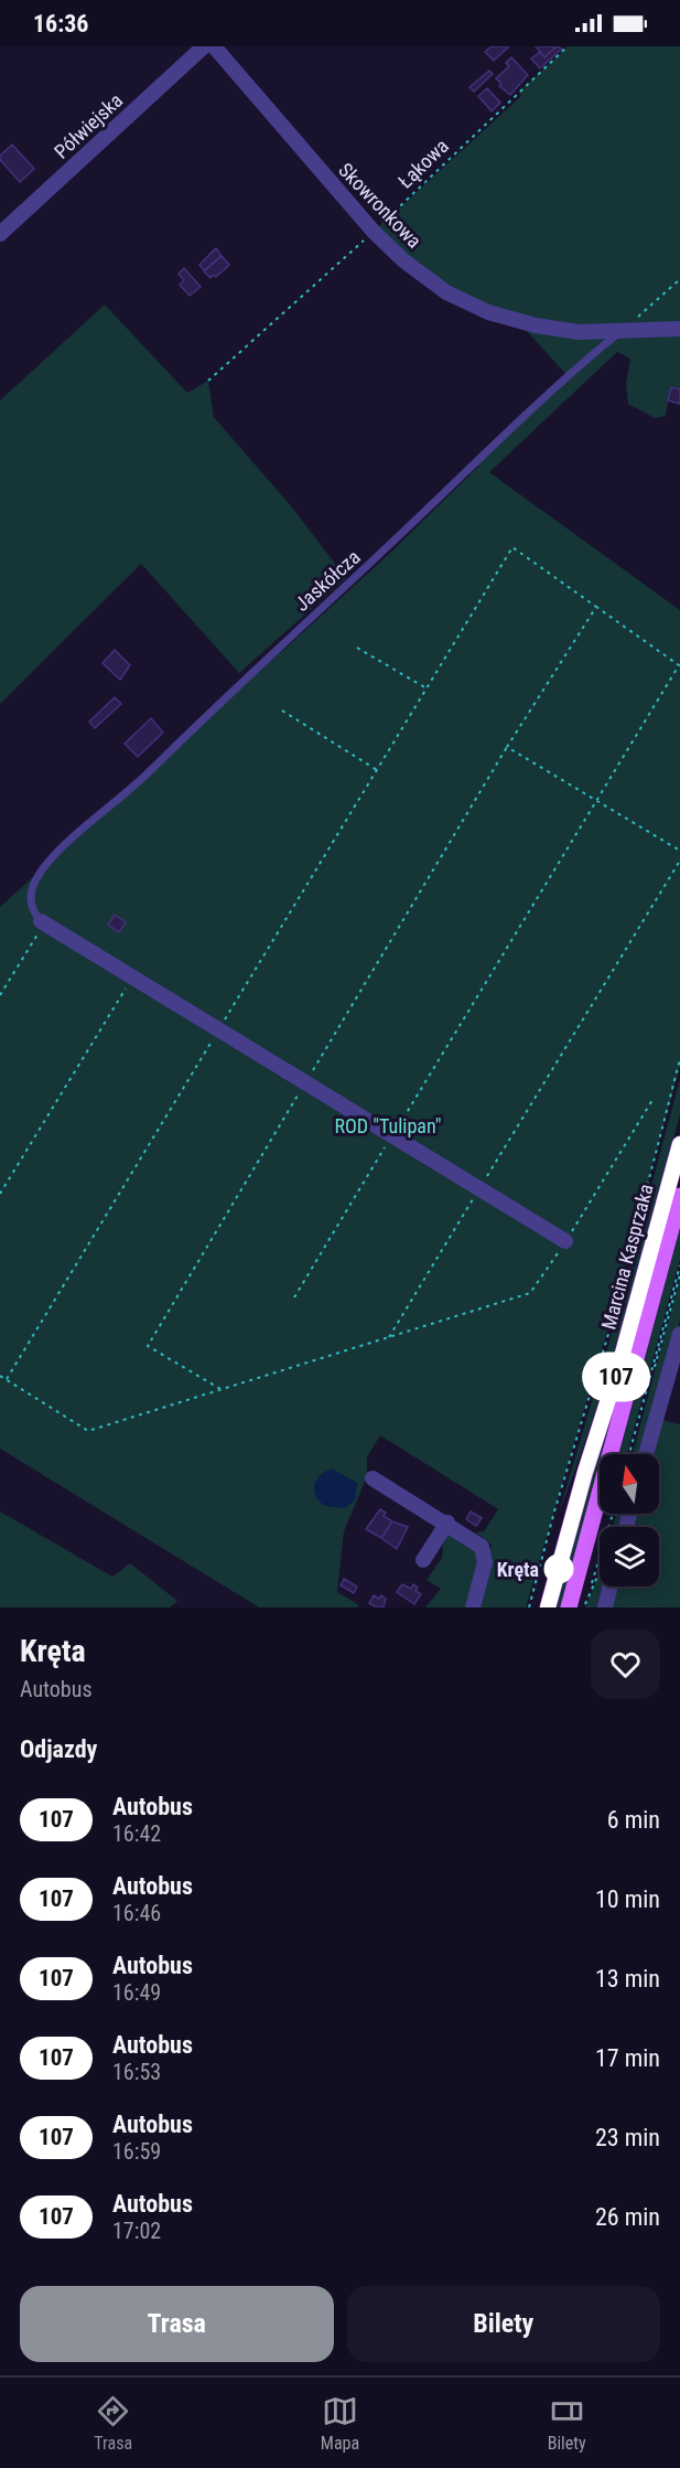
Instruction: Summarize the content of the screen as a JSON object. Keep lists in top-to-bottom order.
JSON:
{
  "streets": {
    "main road": ["Marcina Kasprzaka"],
    "street": ["Półwiejska", "Skowronkowa"],
    "lane": ["Jaskółcza"],
    "path": ["Łąkowa"]
  },
  "crossings": [
    ["Łąkowa", "Skowronkowa"],
    ["Skowronkowa", "Jaskółcza"]
  ],
  "parks": ["ROD \"Tulipan\""],
  "places": ["Kręta"],
  "lines": ["bus line 107"],
  "north": "top",
  "page": {
    "status": "16:36",
    "on_map": "107",
    "heading": [
      ["Kręta", "Autobus"],
      "Odjazdy"
    ],
    "list": [
      {
        "mark": "107",
        "name": "Autobus",
        "note": "16:42",
        "value": "6 min"
      },
      {
        "mark": "107",
        "name": "Autobus",
        "note": "16:46",
        "value": "10 min"
      },
      {
        "mark": "107",
        "name": "Autobus",
        "note": "16:49",
        "value": "13 min"
      },
      {
        "mark": "107",
        "name": "Autobus",
        "note": "16:53",
        "value": "17 min"
      },
      {
        "mark": "107",
        "name": "Autobus",
        "note": "16:59",
        "value": "23 min"
      },
      {
        "mark": "107",
        "name": "Autobus",
        "note": "17:02",
        "value": "26 min"
      }
    ],
    "buttons": ["Trasa", "Bilety"],
    "tabs": ["Trasa", "Mapa", "Bilety"]
  }
}
